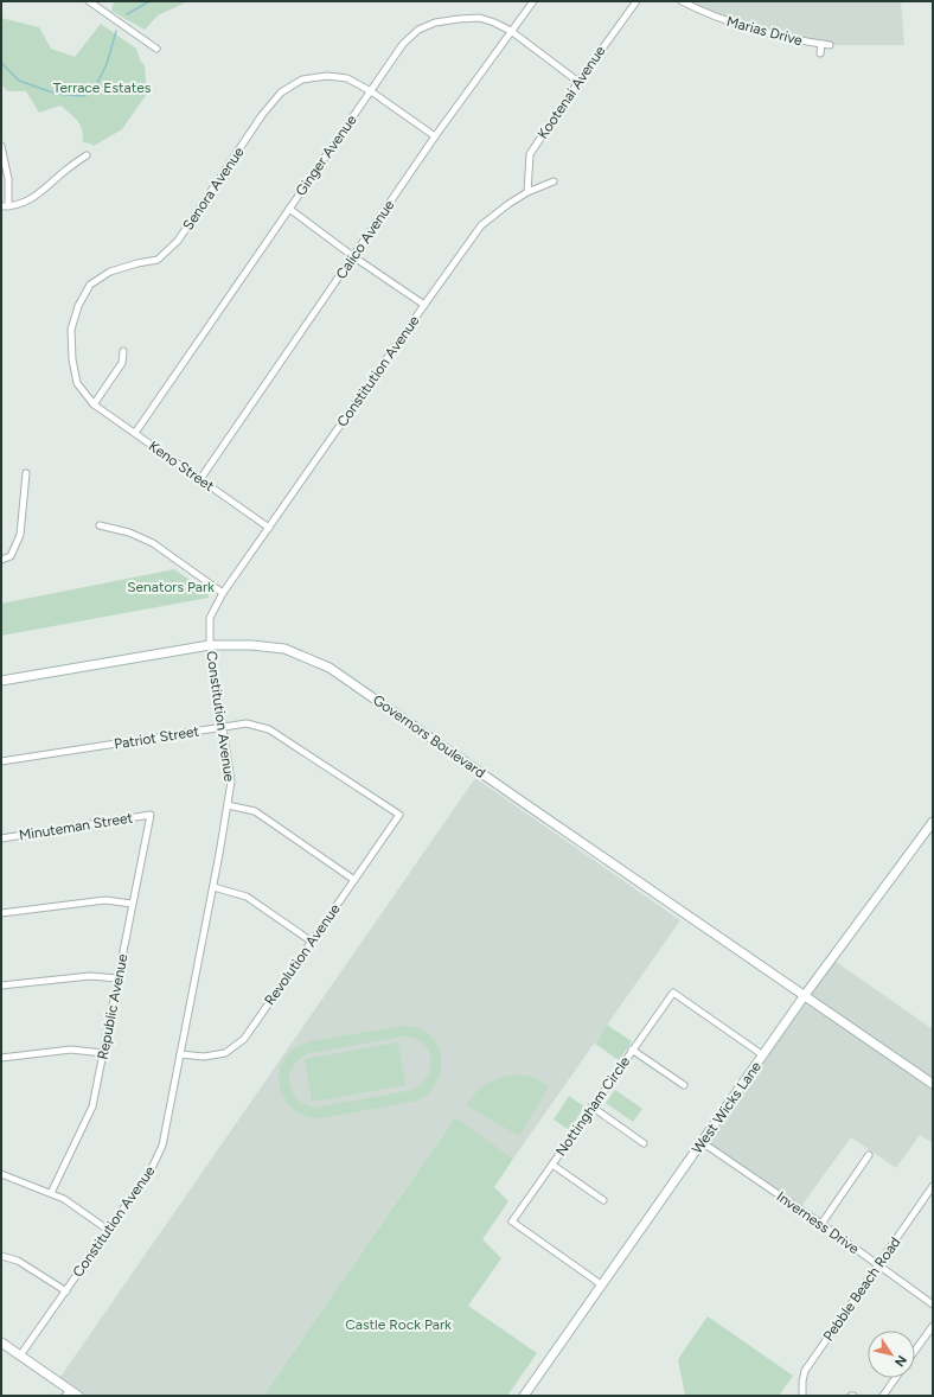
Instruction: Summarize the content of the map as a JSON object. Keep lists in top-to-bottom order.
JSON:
{
  "streets": {
    "main road": ["Governors Boulevard", "West Wicks Lane"],
    "street": [
      "Marias Drive",
      "Kootenai Avenue",
      "Ginger Avenue",
      "Senora Avenue",
      "Calico Avenue",
      "Constitution Avenue",
      "Keno Street",
      "Patriot Street",
      "Minuteman Street",
      "Revolution Avenue",
      "Republic Avenue",
      "Nottingham Circle",
      "Inverness Drive",
      "Pebble Beach Road"
    ]
  },
  "crossings": [
    ["Kootenai Avenue", "Ginger Avenue"],
    ["Kootenai Avenue", "Constitution Avenue"],
    ["Ginger Avenue", "Senora Avenue"],
    ["Ginger Avenue", "Calico Avenue"],
    ["Ginger Avenue", "Keno Street"],
    ["Senora Avenue", "Calico Avenue"],
    ["Senora Avenue", "Keno Street"],
    ["Calico Avenue", "Keno Street"],
    ["Constitution Avenue", "Keno Street"],
    ["Constitution Avenue", "Governors Boulevard"],
    ["Constitution Avenue", "Patriot Street"],
    ["Constitution Avenue", "Revolution Avenue"],
    ["Governors Boulevard", "West Wicks Lane"],
    ["Patriot Street", "Revolution Avenue"],
    ["Minuteman Street", "Republic Avenue"],
    ["Nottingham Circle", "West Wicks Lane"],
    ["West Wicks Lane", "Inverness Drive"],
    ["Inverness Drive", "Pebble Beach Road"]
  ],
  "parks": ["Terrace Estates", "Senators Park", "Castle Rock Park"],
  "north": "bottom right"
}
